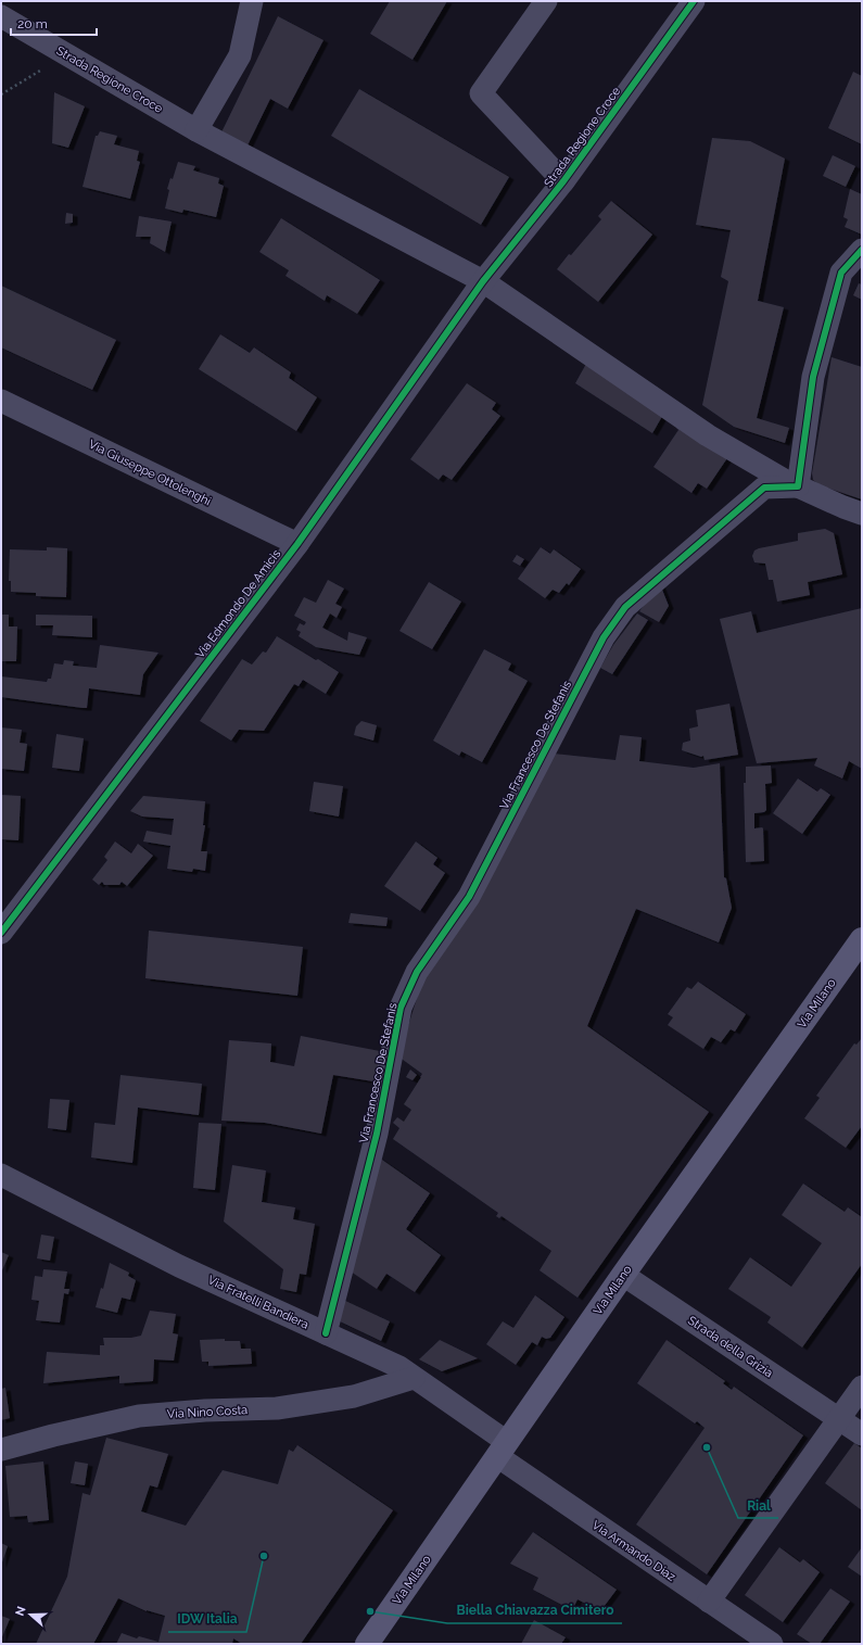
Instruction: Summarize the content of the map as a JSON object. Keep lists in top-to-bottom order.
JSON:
{
  "streets": {
    "main road": ["Via Milano"],
    "street": [
      "Strada Regione Croce",
      "Via Giuseppe Ottolenghi",
      "Via Edmondo De Amicis",
      "Via Francesco De Stefanis",
      "Via Fratelli Bandiera",
      "Strada della Grizia",
      "Via Nino Costa",
      "Via Armando Diaz"
    ]
  },
  "crossings": [
    ["Strada Regione Croce", "Via Edmondo De Amicis"],
    ["Strada Regione Croce", "Via Francesco De Stefanis"],
    ["Via Giuseppe Ottolenghi", "Via Edmondo De Amicis"],
    ["Via Francesco De Stefanis", "Via Fratelli Bandiera"],
    ["Via Milano", "Via Fratelli Bandiera"],
    ["Via Milano", "Strada della Grizia"],
    ["Via Milano", "Via Armando Diaz"],
    ["Via Fratelli Bandiera", "Via Nino Costa"],
    ["Via Fratelli Bandiera", "Via Armando Diaz"]
  ],
  "places": ["Rial", "IDW Italia", "Biella Chiavazza Cimitero"],
  "scale_bar": "20 m",
  "north": "left"
}
